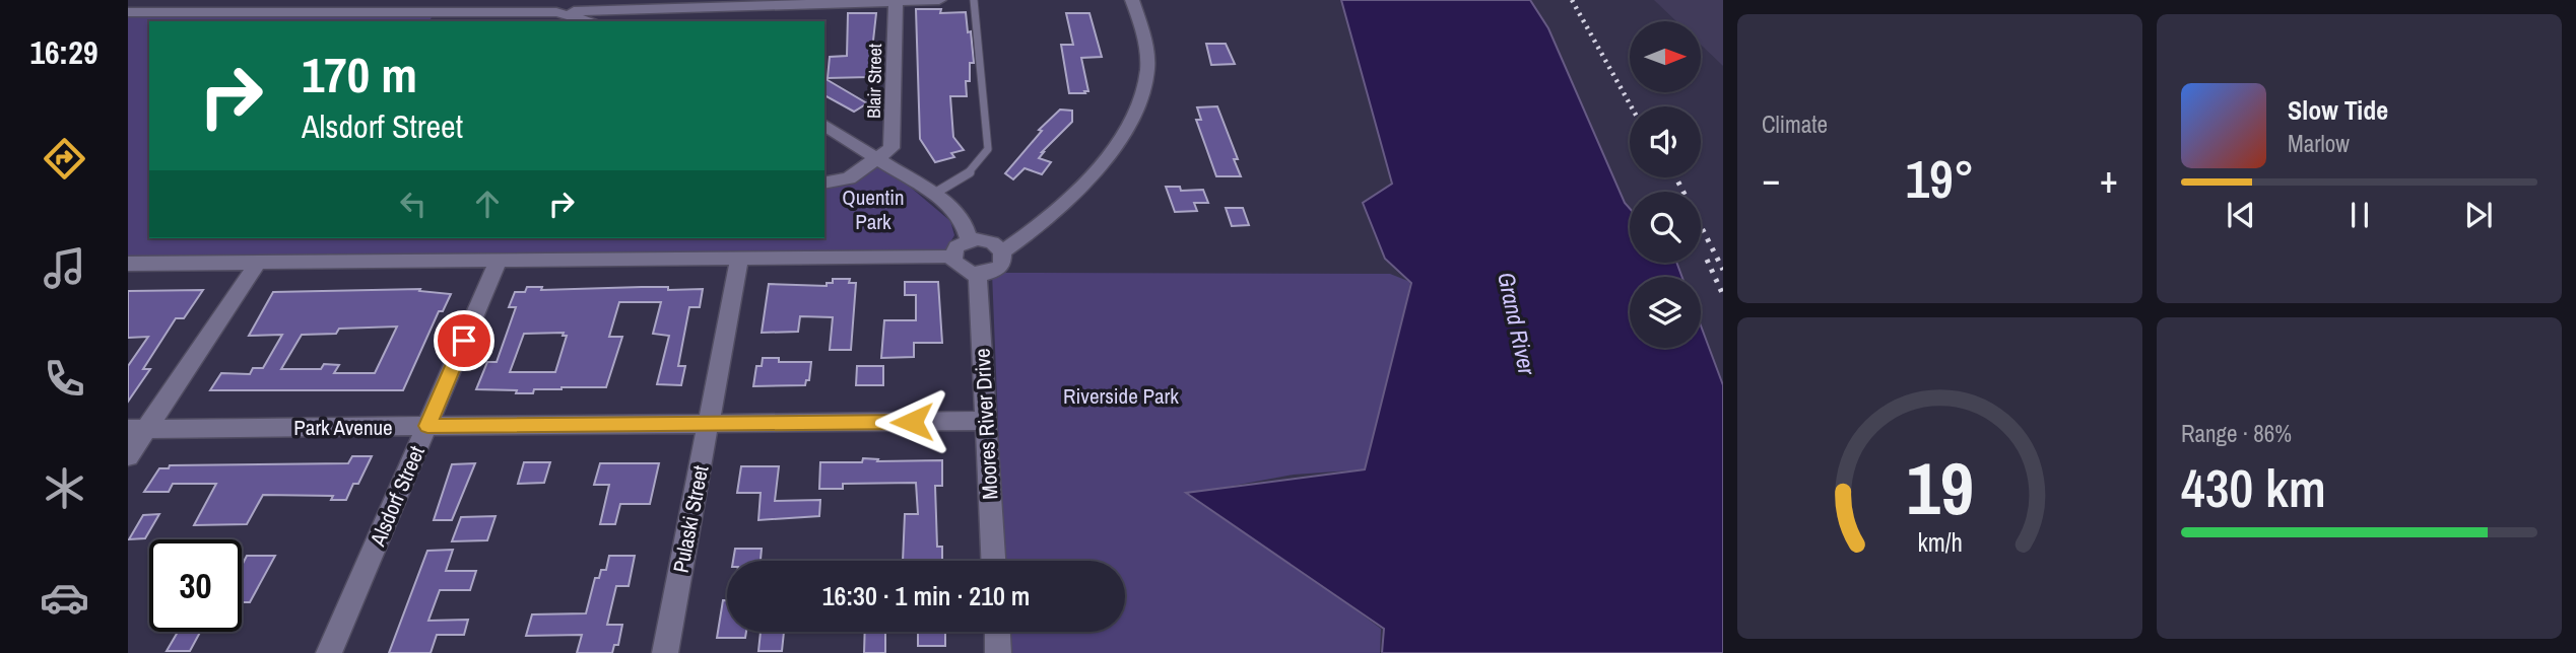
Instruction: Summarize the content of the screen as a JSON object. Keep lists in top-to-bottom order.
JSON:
{
  "streets": {
    "street": [
      "Blair Street",
      "Moores River Drive",
      "Park Avenue",
      "Alsdorf Street",
      "Pulaski Street"
    ]
  },
  "crossings": [
    ["Moores River Drive", "Park Avenue"],
    ["Park Avenue", "Alsdorf Street"],
    ["Park Avenue", "Pulaski Street"]
  ],
  "water": ["Grand River"],
  "parks": ["Quentin Park", "Riverside Park"],
  "north": "right",
  "page": {
    "tabs": "16:29",
    "tile": [
      "Climate",
      ["Range · 86%", "430 km"]
    ],
    "turn": ["170 m", "Alsdorf Street"],
    "song": ["Slow Tide", "Marlow"],
    "heat": ["−", "19°", "+"],
    "limit": "30",
    "trip": "16:30 · 1 min · 210 m",
    "gauge": ["19", "km/h"]
  }
}
